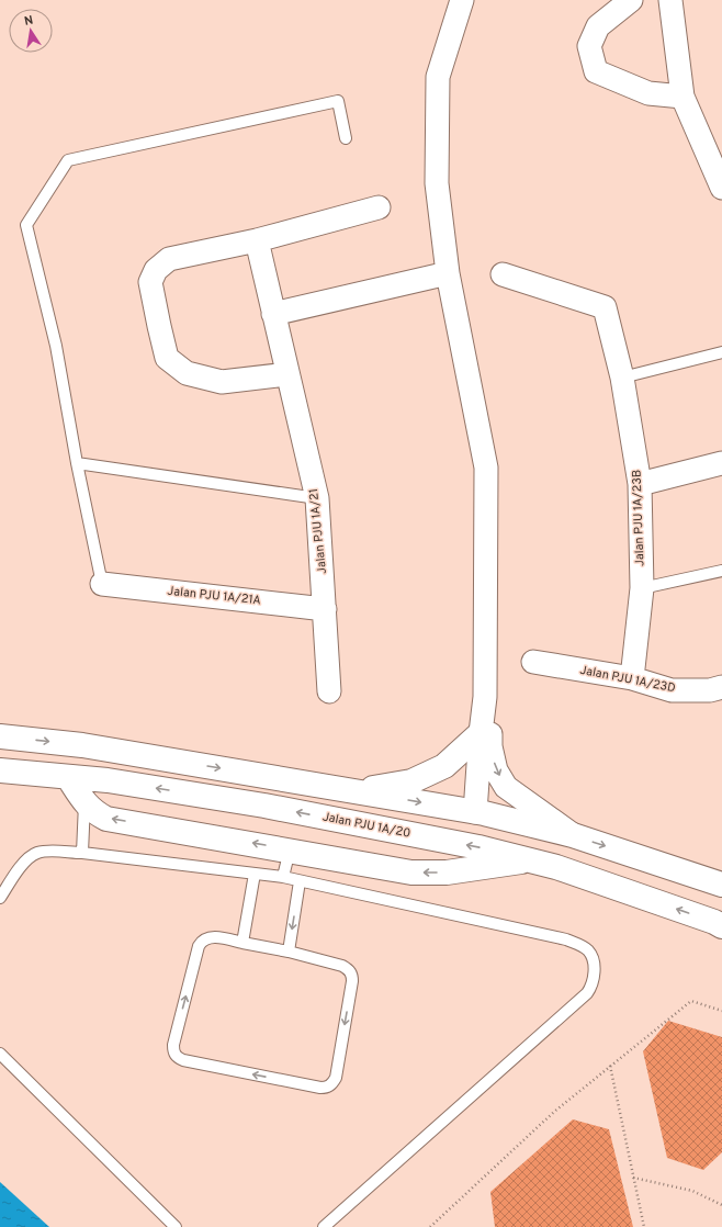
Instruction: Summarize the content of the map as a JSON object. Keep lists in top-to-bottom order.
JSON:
{
  "streets": {
    "street": [
      "Jalan PJU 1A/23B",
      "Jalan PJU 1A/21",
      "Jalan PJU 1A/21A",
      "Jalan PJU 1A/23D",
      "Jalan PJU 1A/20"
    ]
  },
  "crossings": [
    ["Jalan PJU 1A/23B", "Jalan PJU 1A/23D"],
    ["Jalan PJU 1A/21", "Jalan PJU 1A/21A"]
  ],
  "north": "top"
}
